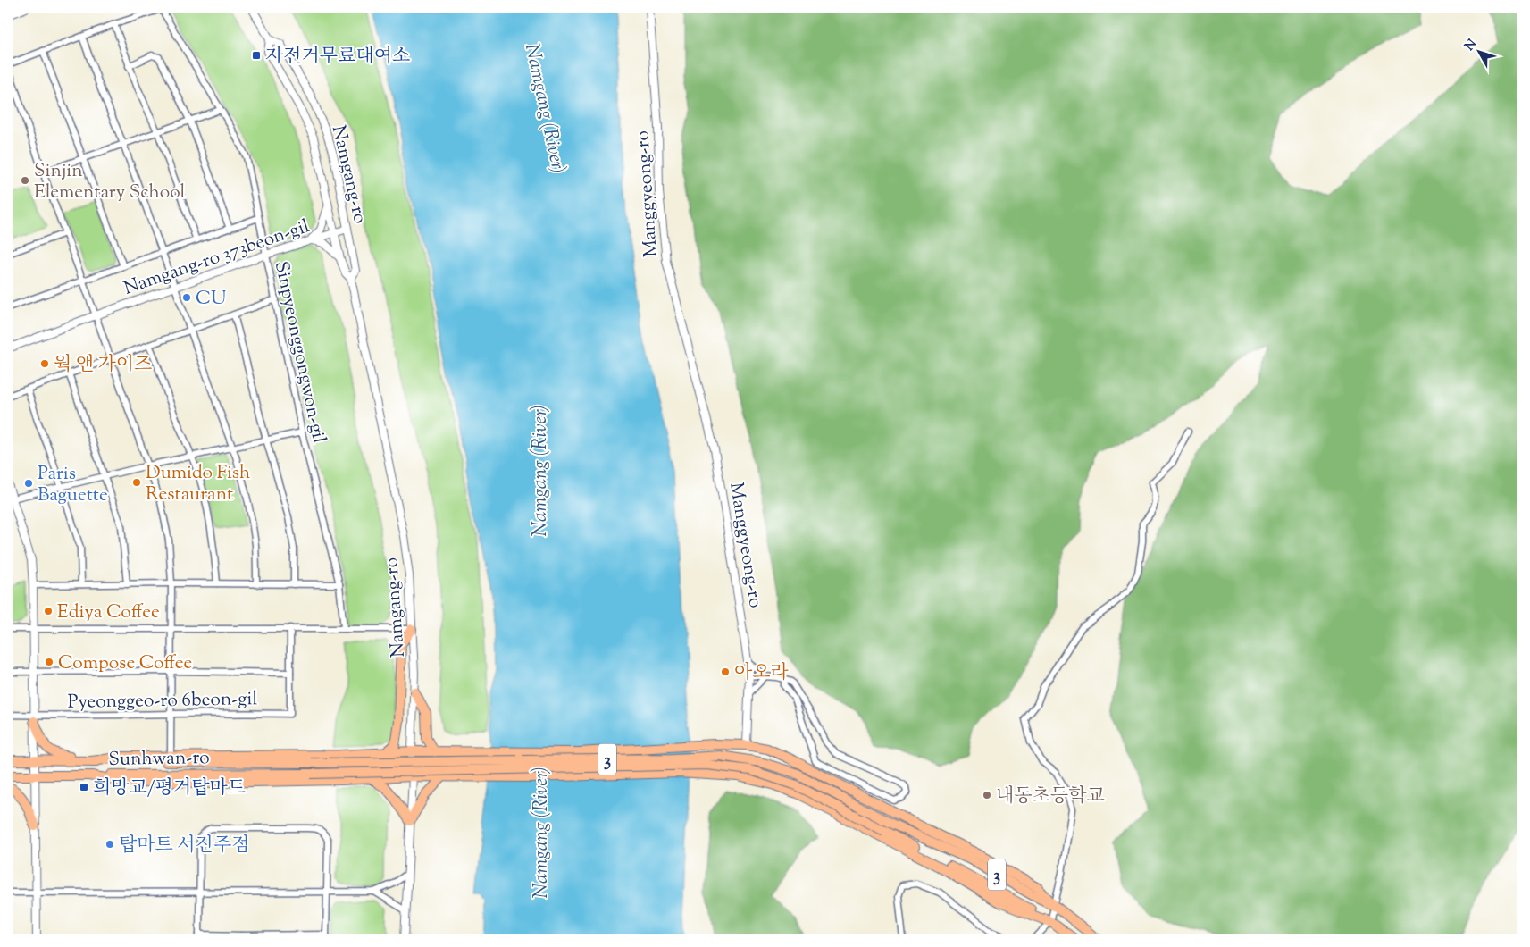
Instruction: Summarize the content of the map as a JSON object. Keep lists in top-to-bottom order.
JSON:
{
  "streets": {
    "main road": ["Sunhwan-ro", "3"],
    "street": [
      "Namgang-ro",
      "Manggyeong-ro",
      "Namgang-ro 373beon-gil",
      "Sinpyeonggongwon-gil",
      "Pyeonggeo-ro 6beon-gil"
    ]
  },
  "crossings": [
    ["Namgang-ro", "Namgang-ro 373beon-gil"],
    ["Namgang-ro 373beon-gil", "Sinpyeonggongwon-gil"],
    ["Sunhwan-ro", "3"]
  ],
  "water": ["Namgang (River)"],
  "places": {
    "transit": ["자전거무료대여소", "희망교/평거탑마트"],
    "other": [
      "Sinjin Elementary School",
      "CU",
      "웍 앤 가이즈",
      "Dumido Fish Restaurant",
      "Paris Baguette",
      "Ediya Coffee",
      "Compose Coffee",
      "아오라",
      "내동초등학교",
      "탑마트 서진주점"
    ]
  },
  "north": "top left"
}
